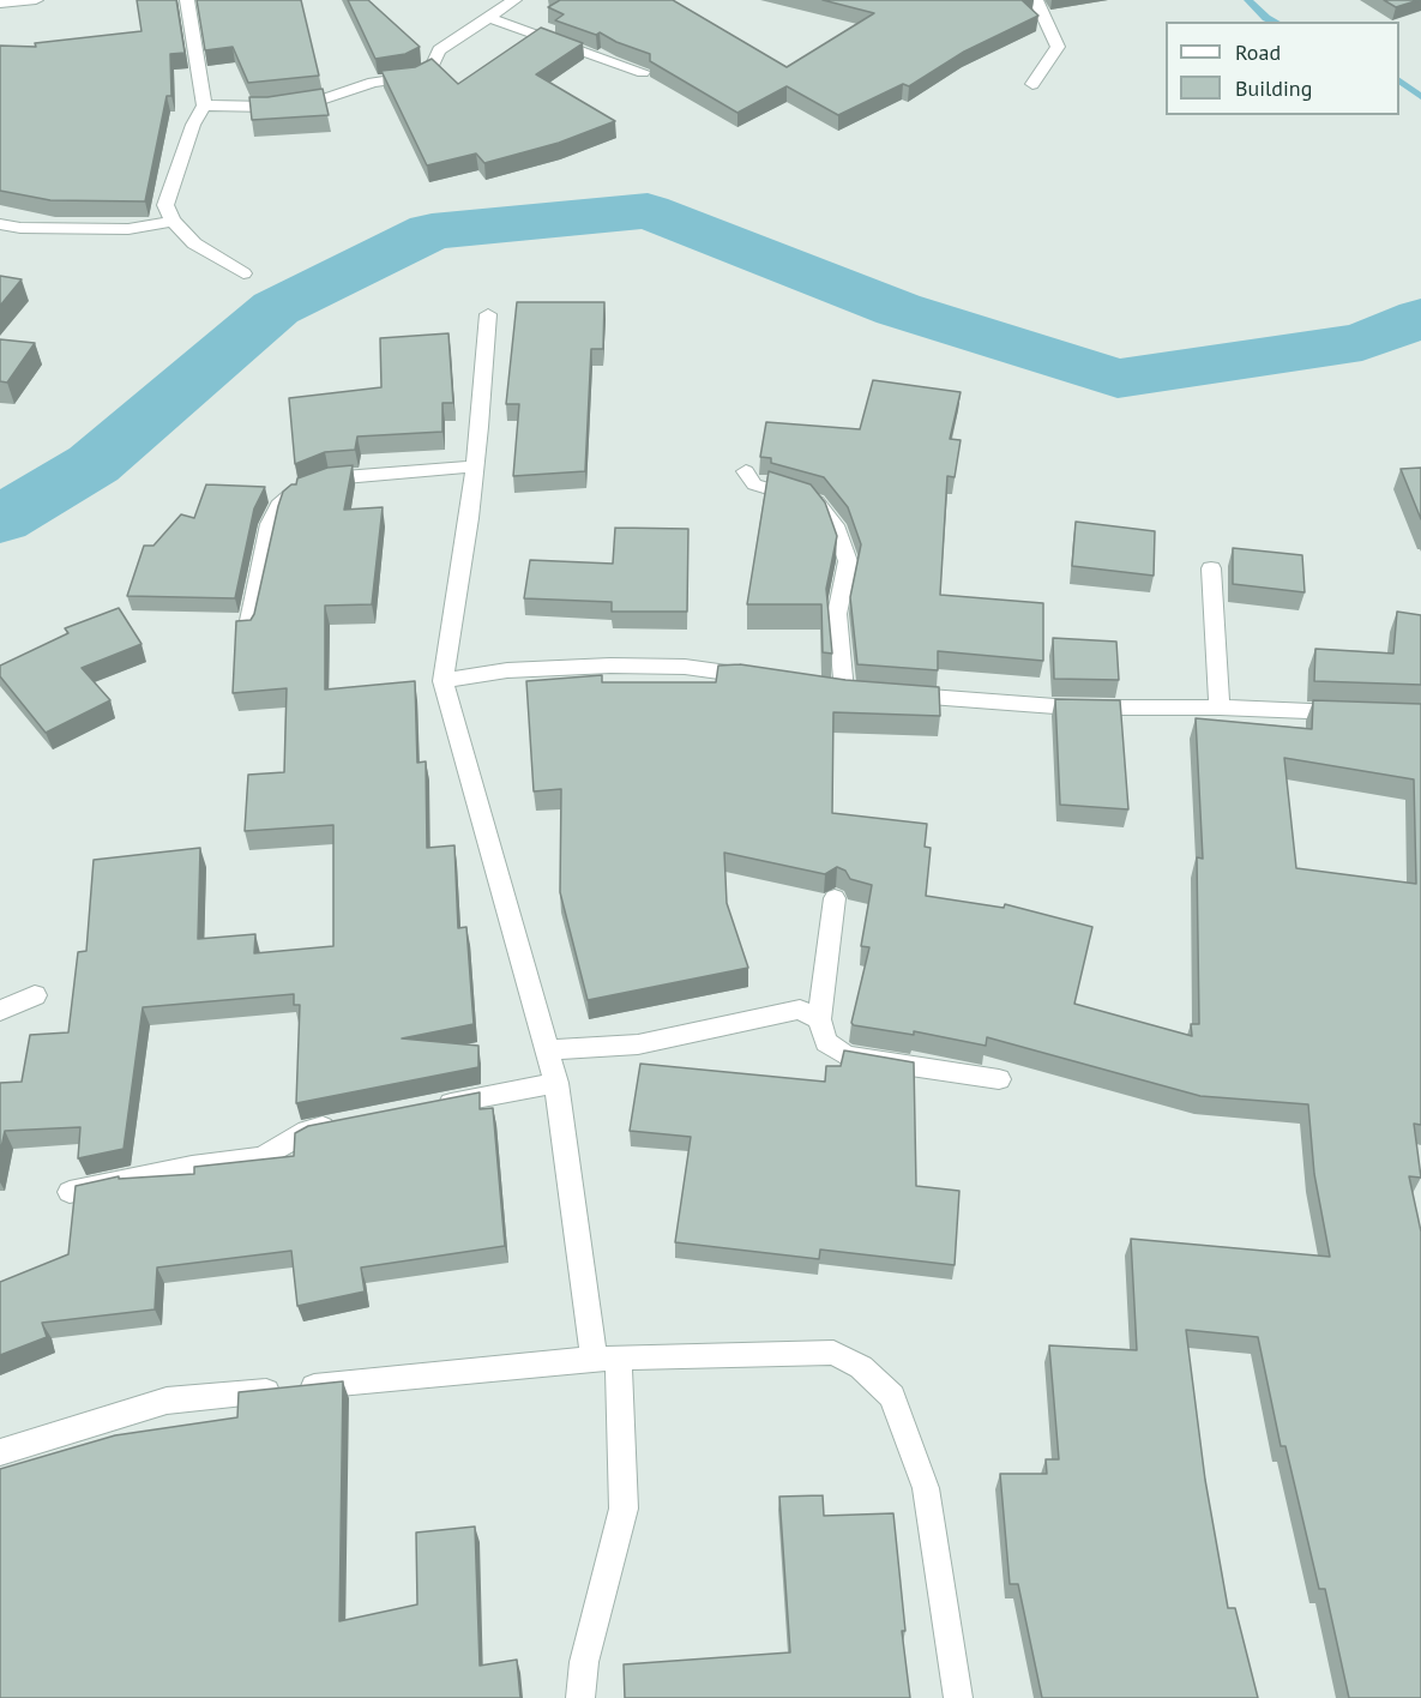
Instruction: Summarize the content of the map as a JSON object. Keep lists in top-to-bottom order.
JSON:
{
  "legend": ["Road", "Building"]
}
